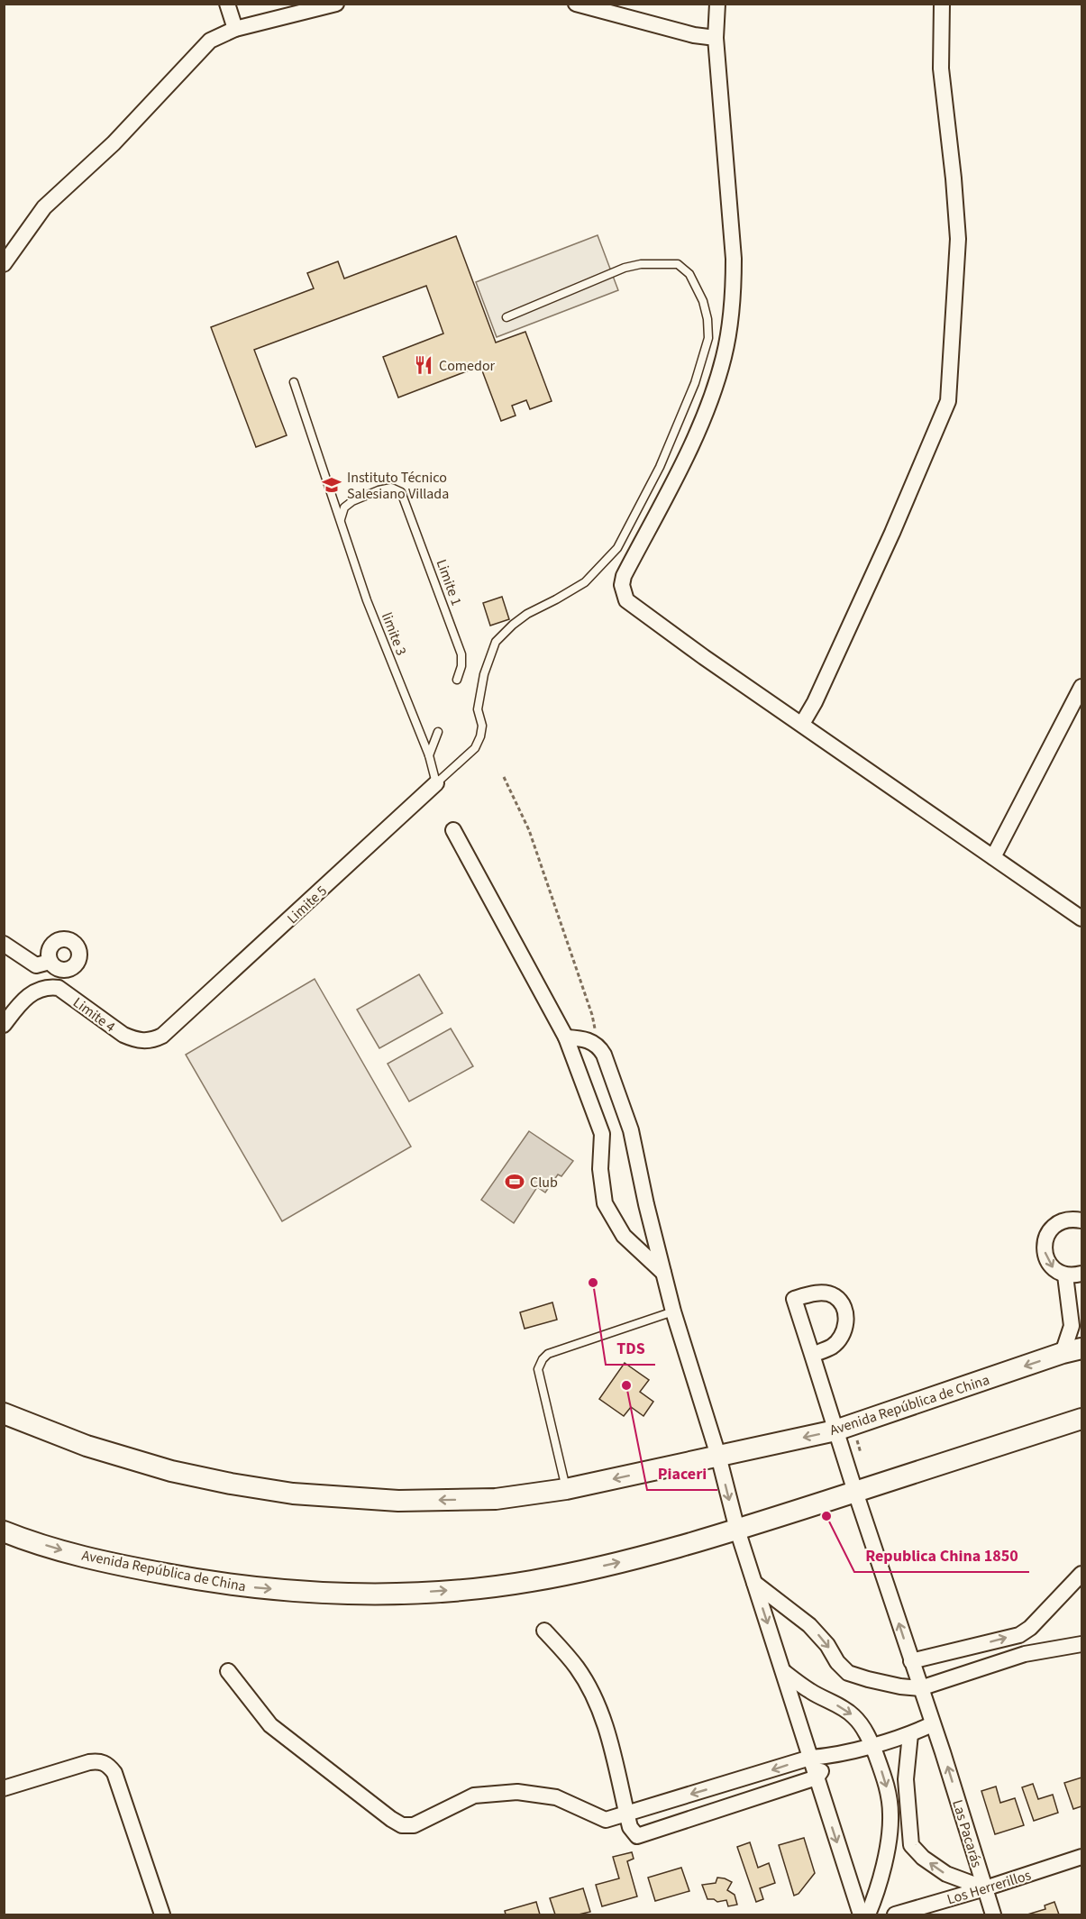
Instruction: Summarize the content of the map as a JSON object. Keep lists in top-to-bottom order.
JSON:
{
  "streets": {
    "main road": ["Avenida República de China"],
    "street": [
      "Limite 5",
      "Limite 4",
      "Las Pacarás",
      "Los Herrerillos"
    ],
    "lane": ["Limite 1", "limite 3"]
  },
  "crossings": [
    ["Limite 1", "limite 3"],
    ["limite 3", "Limite 5"],
    ["Limite 5", "Limite 4"],
    ["Avenida República de China", "Las Pacarás"],
    ["Las Pacarás", "Los Herrerillos"]
  ],
  "places": {
    "restaurant": ["Comedor"],
    "school or university": ["Instituto Técnico Salesiano Villada"],
    "sports": ["Club"],
    "other": ["TDS", "Piaceri", "Republica China 1850"]
  }
}
